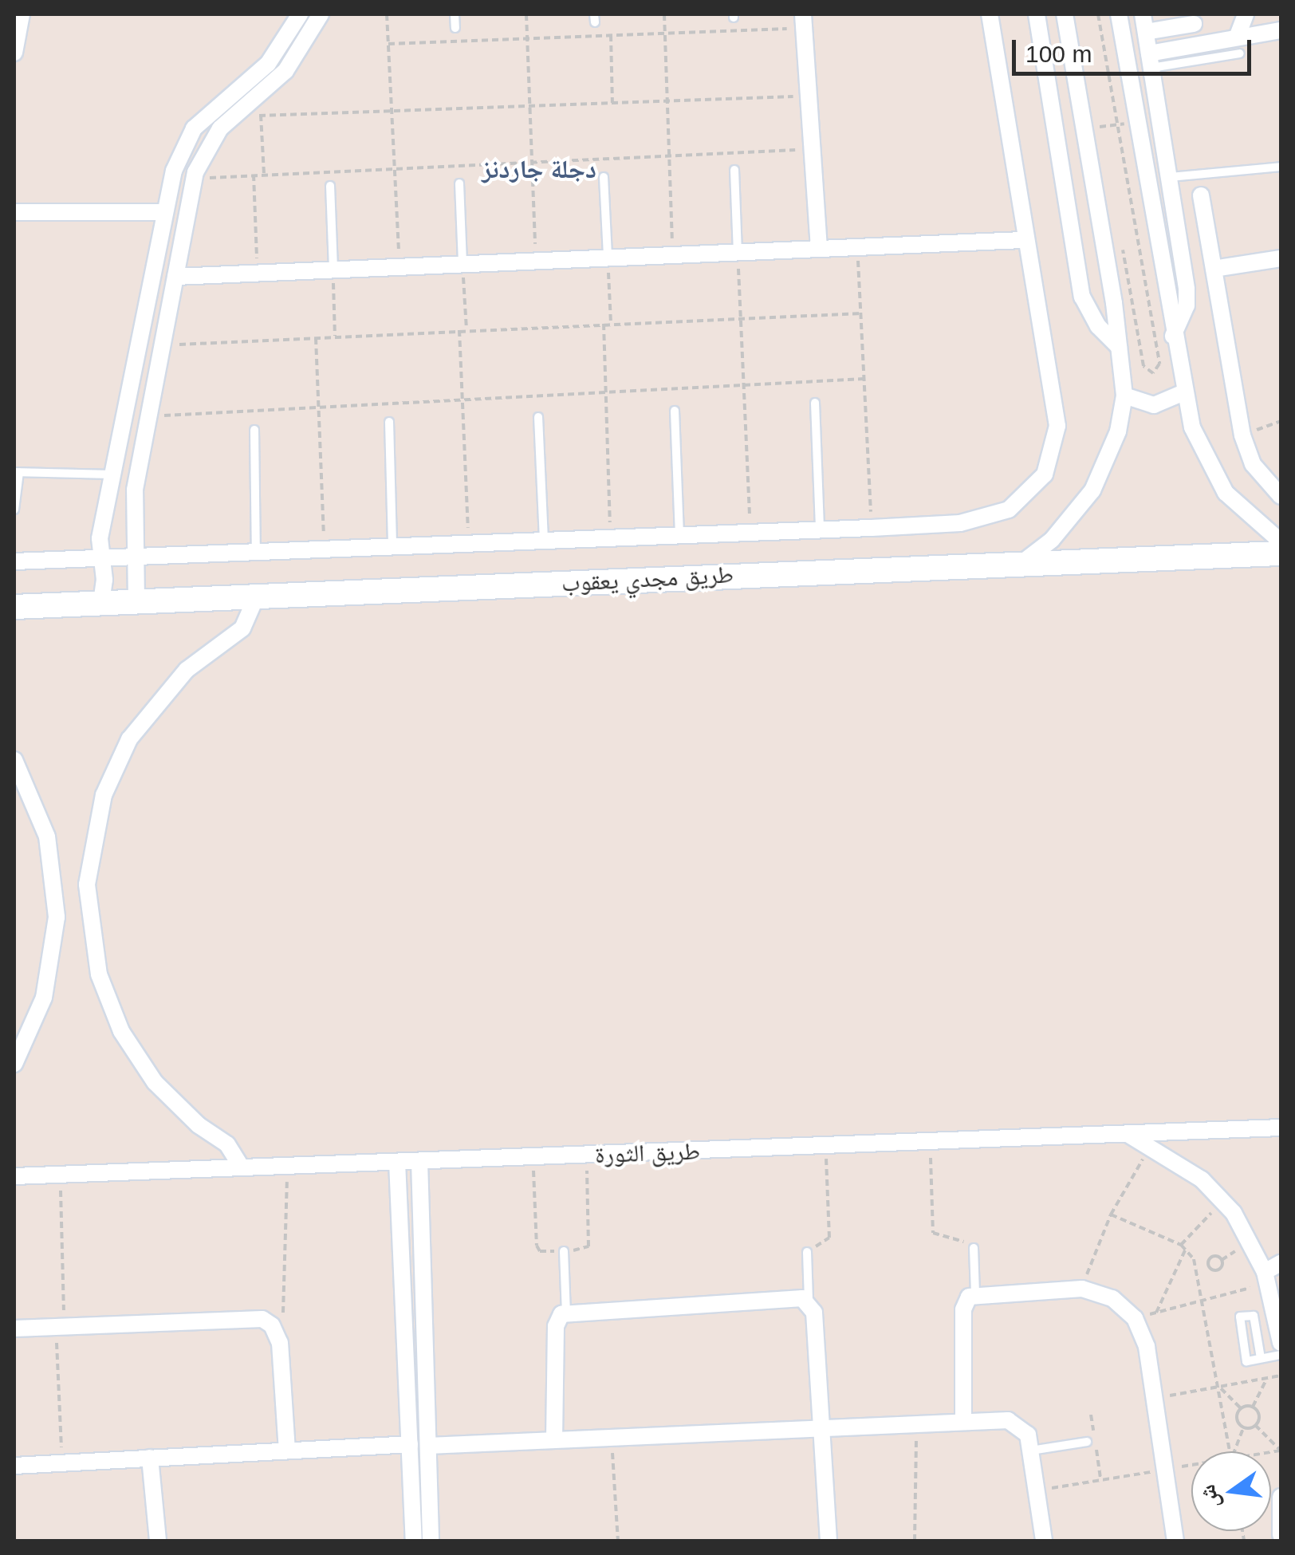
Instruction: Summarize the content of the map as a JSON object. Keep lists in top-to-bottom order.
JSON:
{
  "streets": {
    "street": ["طريق مجدي يعقوب", "طريق الثورة"]
  },
  "districts": ["دجلة جاردنز"],
  "scale_bar": "100 m",
  "north": "left"
}
